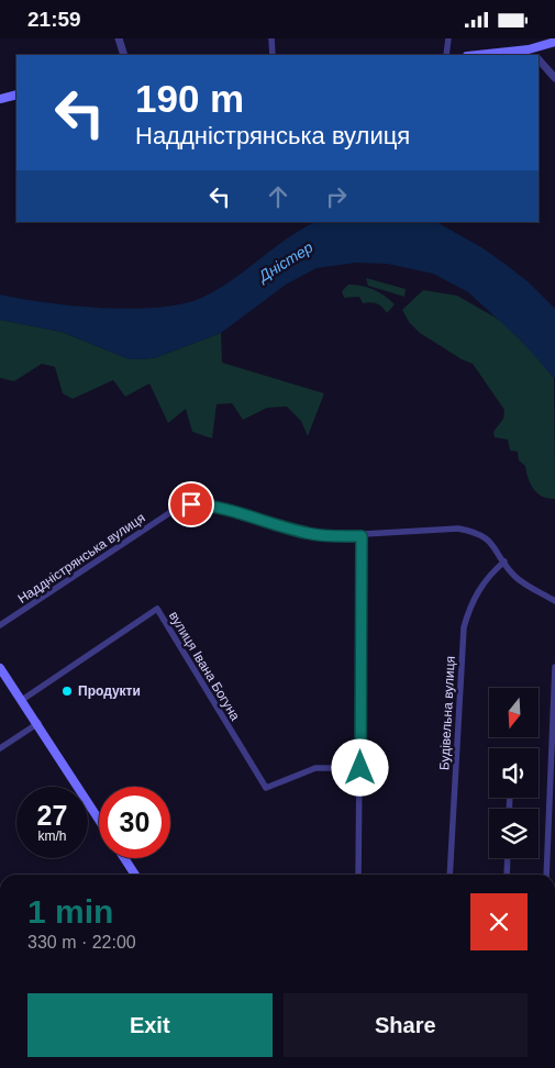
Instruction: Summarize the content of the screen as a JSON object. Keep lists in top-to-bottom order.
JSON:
{
  "streets": {
    "street": ["Наддністрянська вулиця", "вулиця Івана Богуна", "Будівельна вулиця"]
  },
  "crossings": [
    ["Наддністрянська вулиця", "Будівельна вулиця"]
  ],
  "water": ["Дністер"],
  "places": ["Продукти"],
  "north": "bottom",
  "page": {
    "status": "21:59",
    "turn": ["190 m", "Наддністрянська вулиця"],
    "speed": "27 km/h",
    "limit": "30",
    "heading": ["1 min", "330 m · 22:00"],
    "buttons": ["Exit", "Share"]
  }
}
